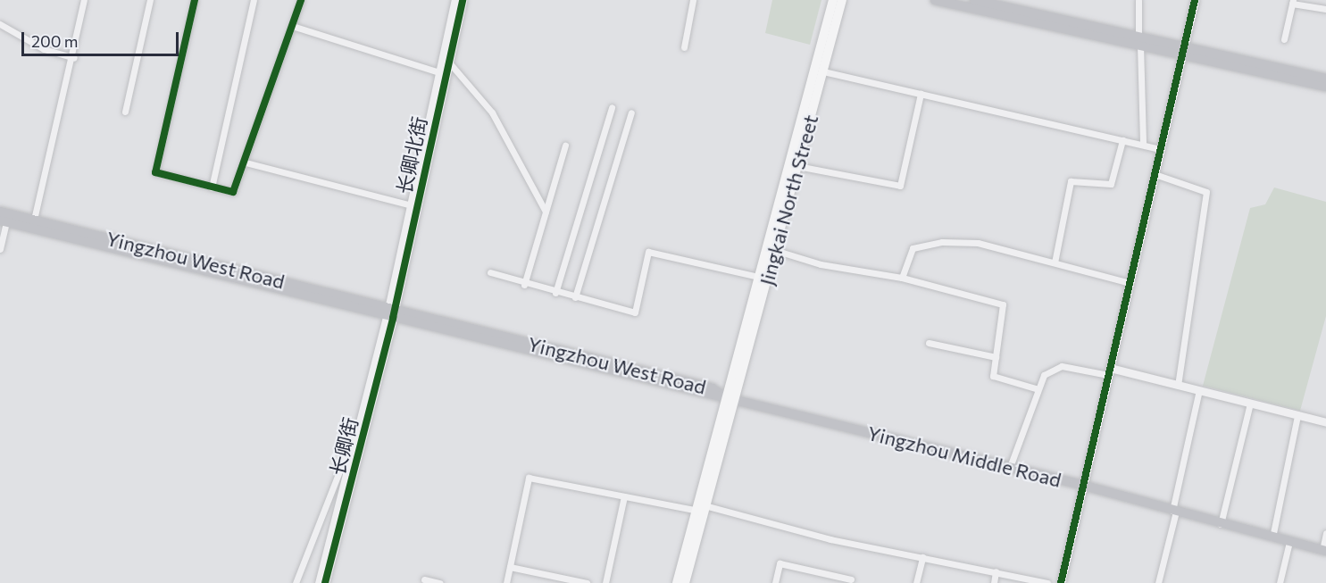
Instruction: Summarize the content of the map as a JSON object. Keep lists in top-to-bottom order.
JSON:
{
  "streets": {
    "main road": ["Jingkai North Street", "Yingzhou West Road", "Yingzhou Middle Road"],
    "street": ["长卿北街", "长卿街"]
  },
  "crossings": [
    ["长卿北街", "Yingzhou West Road"],
    ["长卿北街", "长卿街"],
    ["Jingkai North Street", "Yingzhou West Road"],
    ["Jingkai North Street", "Yingzhou Middle Road"],
    ["Yingzhou West Road", "长卿街"],
    ["Yingzhou West Road", "Yingzhou Middle Road"]
  ],
  "scale_bar": "200 m"
}
